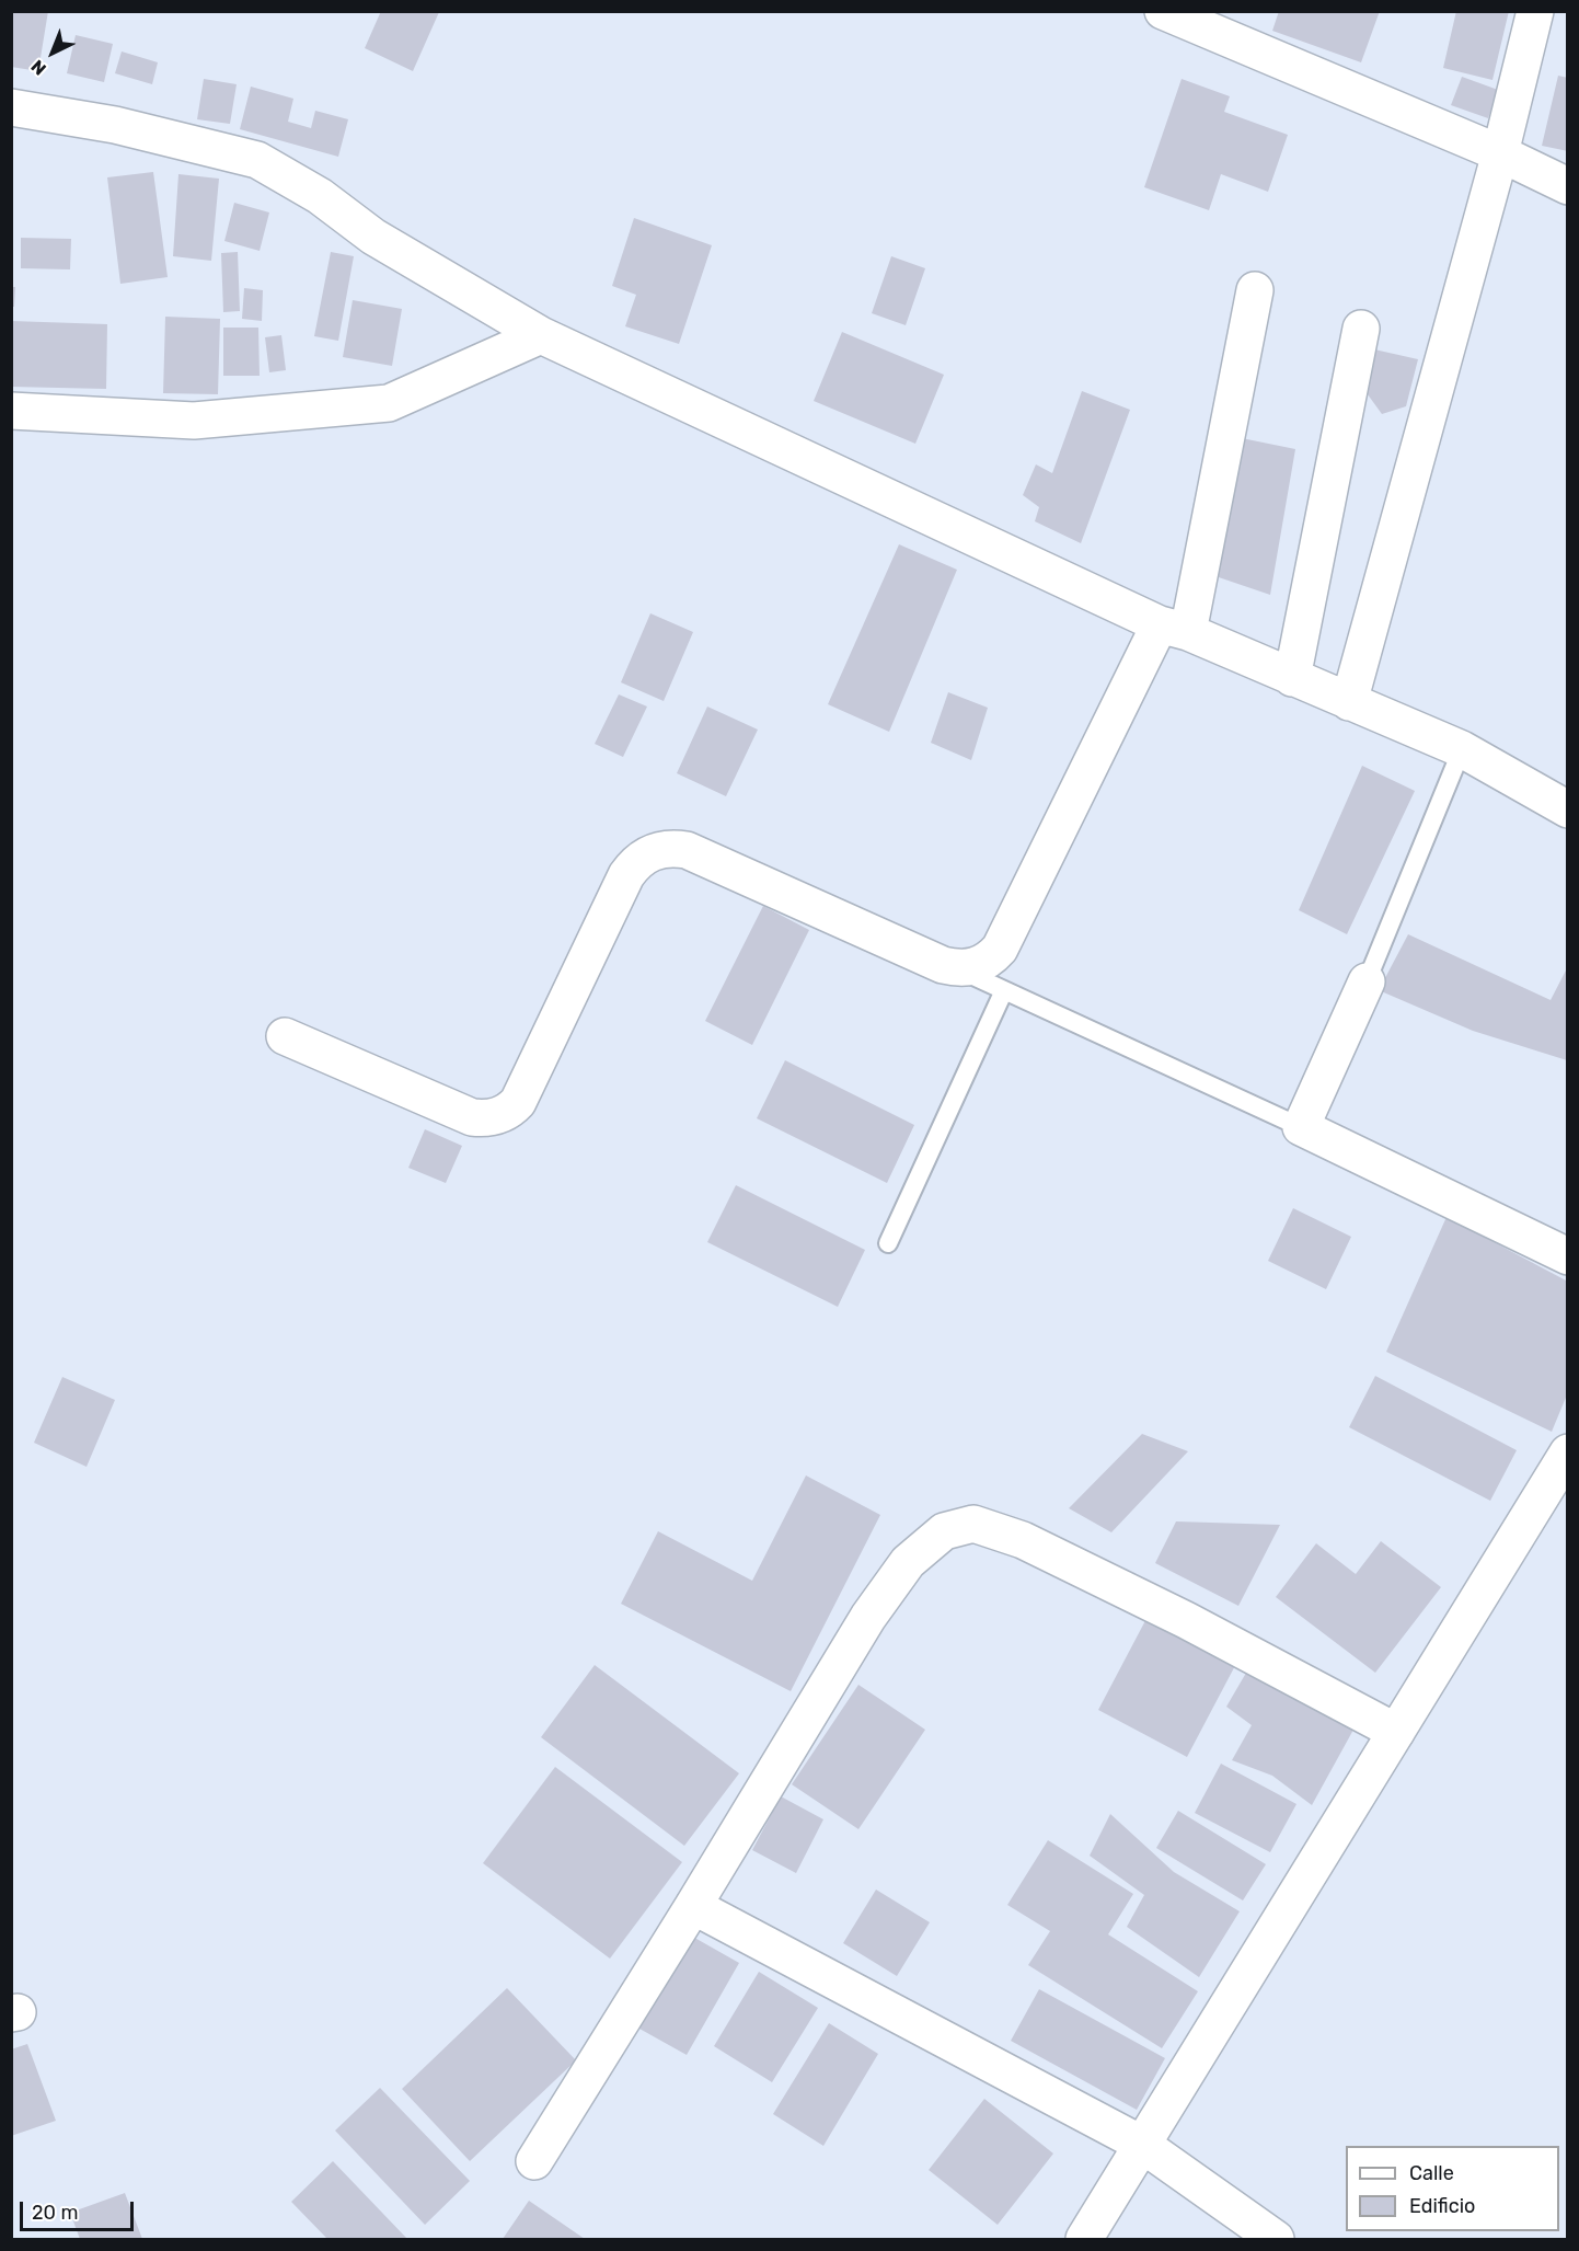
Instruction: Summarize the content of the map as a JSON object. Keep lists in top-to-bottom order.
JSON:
{
  "legend": ["Calle", "Edificio"],
  "scale_bar": "20 m",
  "north": "bottom left"
}
